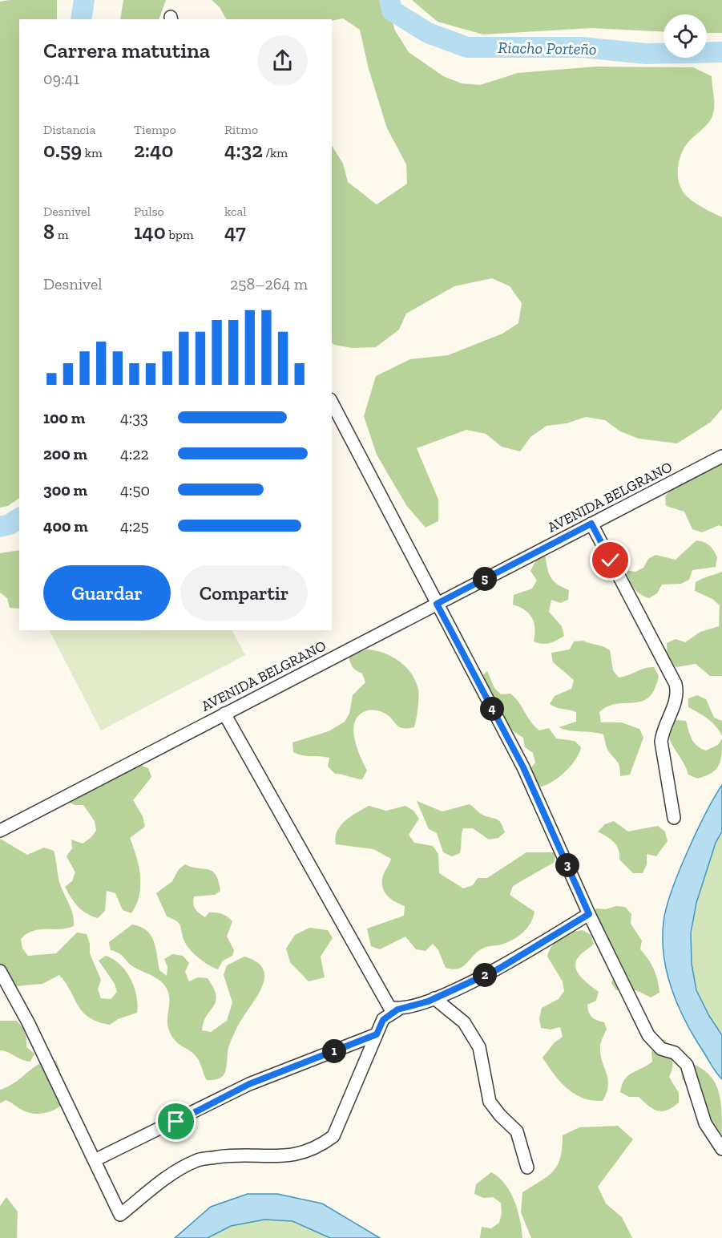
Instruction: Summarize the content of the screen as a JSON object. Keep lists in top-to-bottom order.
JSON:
{
  "streets": {
    "street": ["AVENIDA BELGRANO"]
  },
  "water": ["Riacho Porteño"],
  "page": {
    "heading": ["Carrera matutina", "09:41"],
    "stats": [
      ["Distancia", "0.59 km"],
      ["Tiempo", "2:40"],
      ["Ritmo", "4:32 /km"],
      ["Desnivel", "8 m"],
      ["Pulso", "140 bpm"],
      ["kcal", "47"]
    ],
    "chart": ["Desnivel", "258–264 m"],
    "list": [
      {
        "name": "100 m",
        "note": "4:33"
      },
      {
        "name": "200 m",
        "note": "4:22"
      },
      {
        "name": "300 m",
        "note": "4:50"
      },
      {
        "name": "400 m",
        "note": "4:25"
      }
    ],
    "buttons": ["Guardar", "Compartir"],
    "pins": [
      "5",
      "4",
      "3",
      "2",
      "1"
    ]
  }
}
